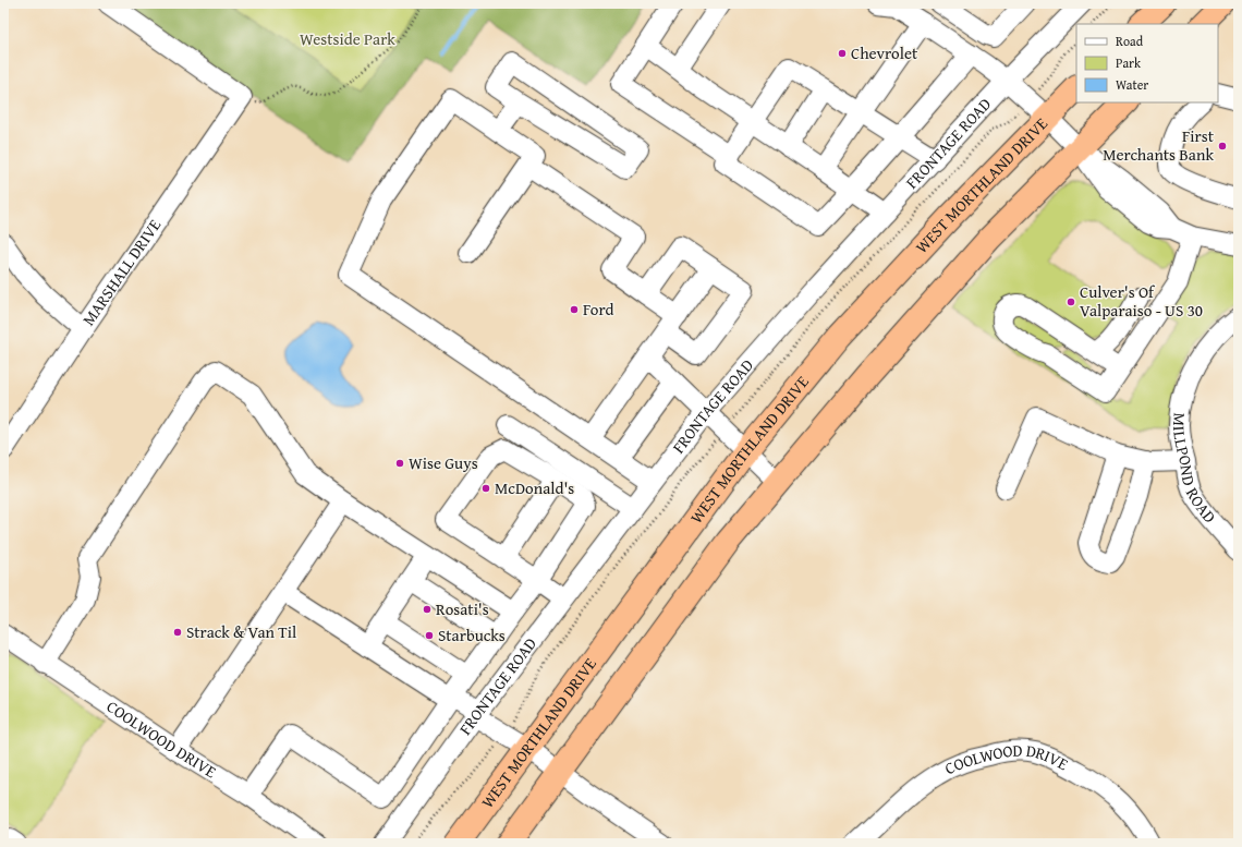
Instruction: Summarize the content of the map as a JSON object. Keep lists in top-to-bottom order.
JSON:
{
  "streets": {
    "highway": ["WEST MORTHLAND DRIVE"],
    "street": [
      "FRONTAGE ROAD",
      "MARSHALL DRIVE",
      "MILLPOND ROAD",
      "COOLWOOD DRIVE"
    ]
  },
  "parks": ["Westside Park"],
  "places": [
    "Chevrolet",
    "First Merchants Bank",
    "Culver's Of Valparaiso - US 30",
    "Ford",
    "Wise Guys",
    "McDonald's",
    "Rosati's",
    "Strack & Van Til",
    "Starbucks"
  ],
  "legend": ["Road", "Park", "Water"]
}
